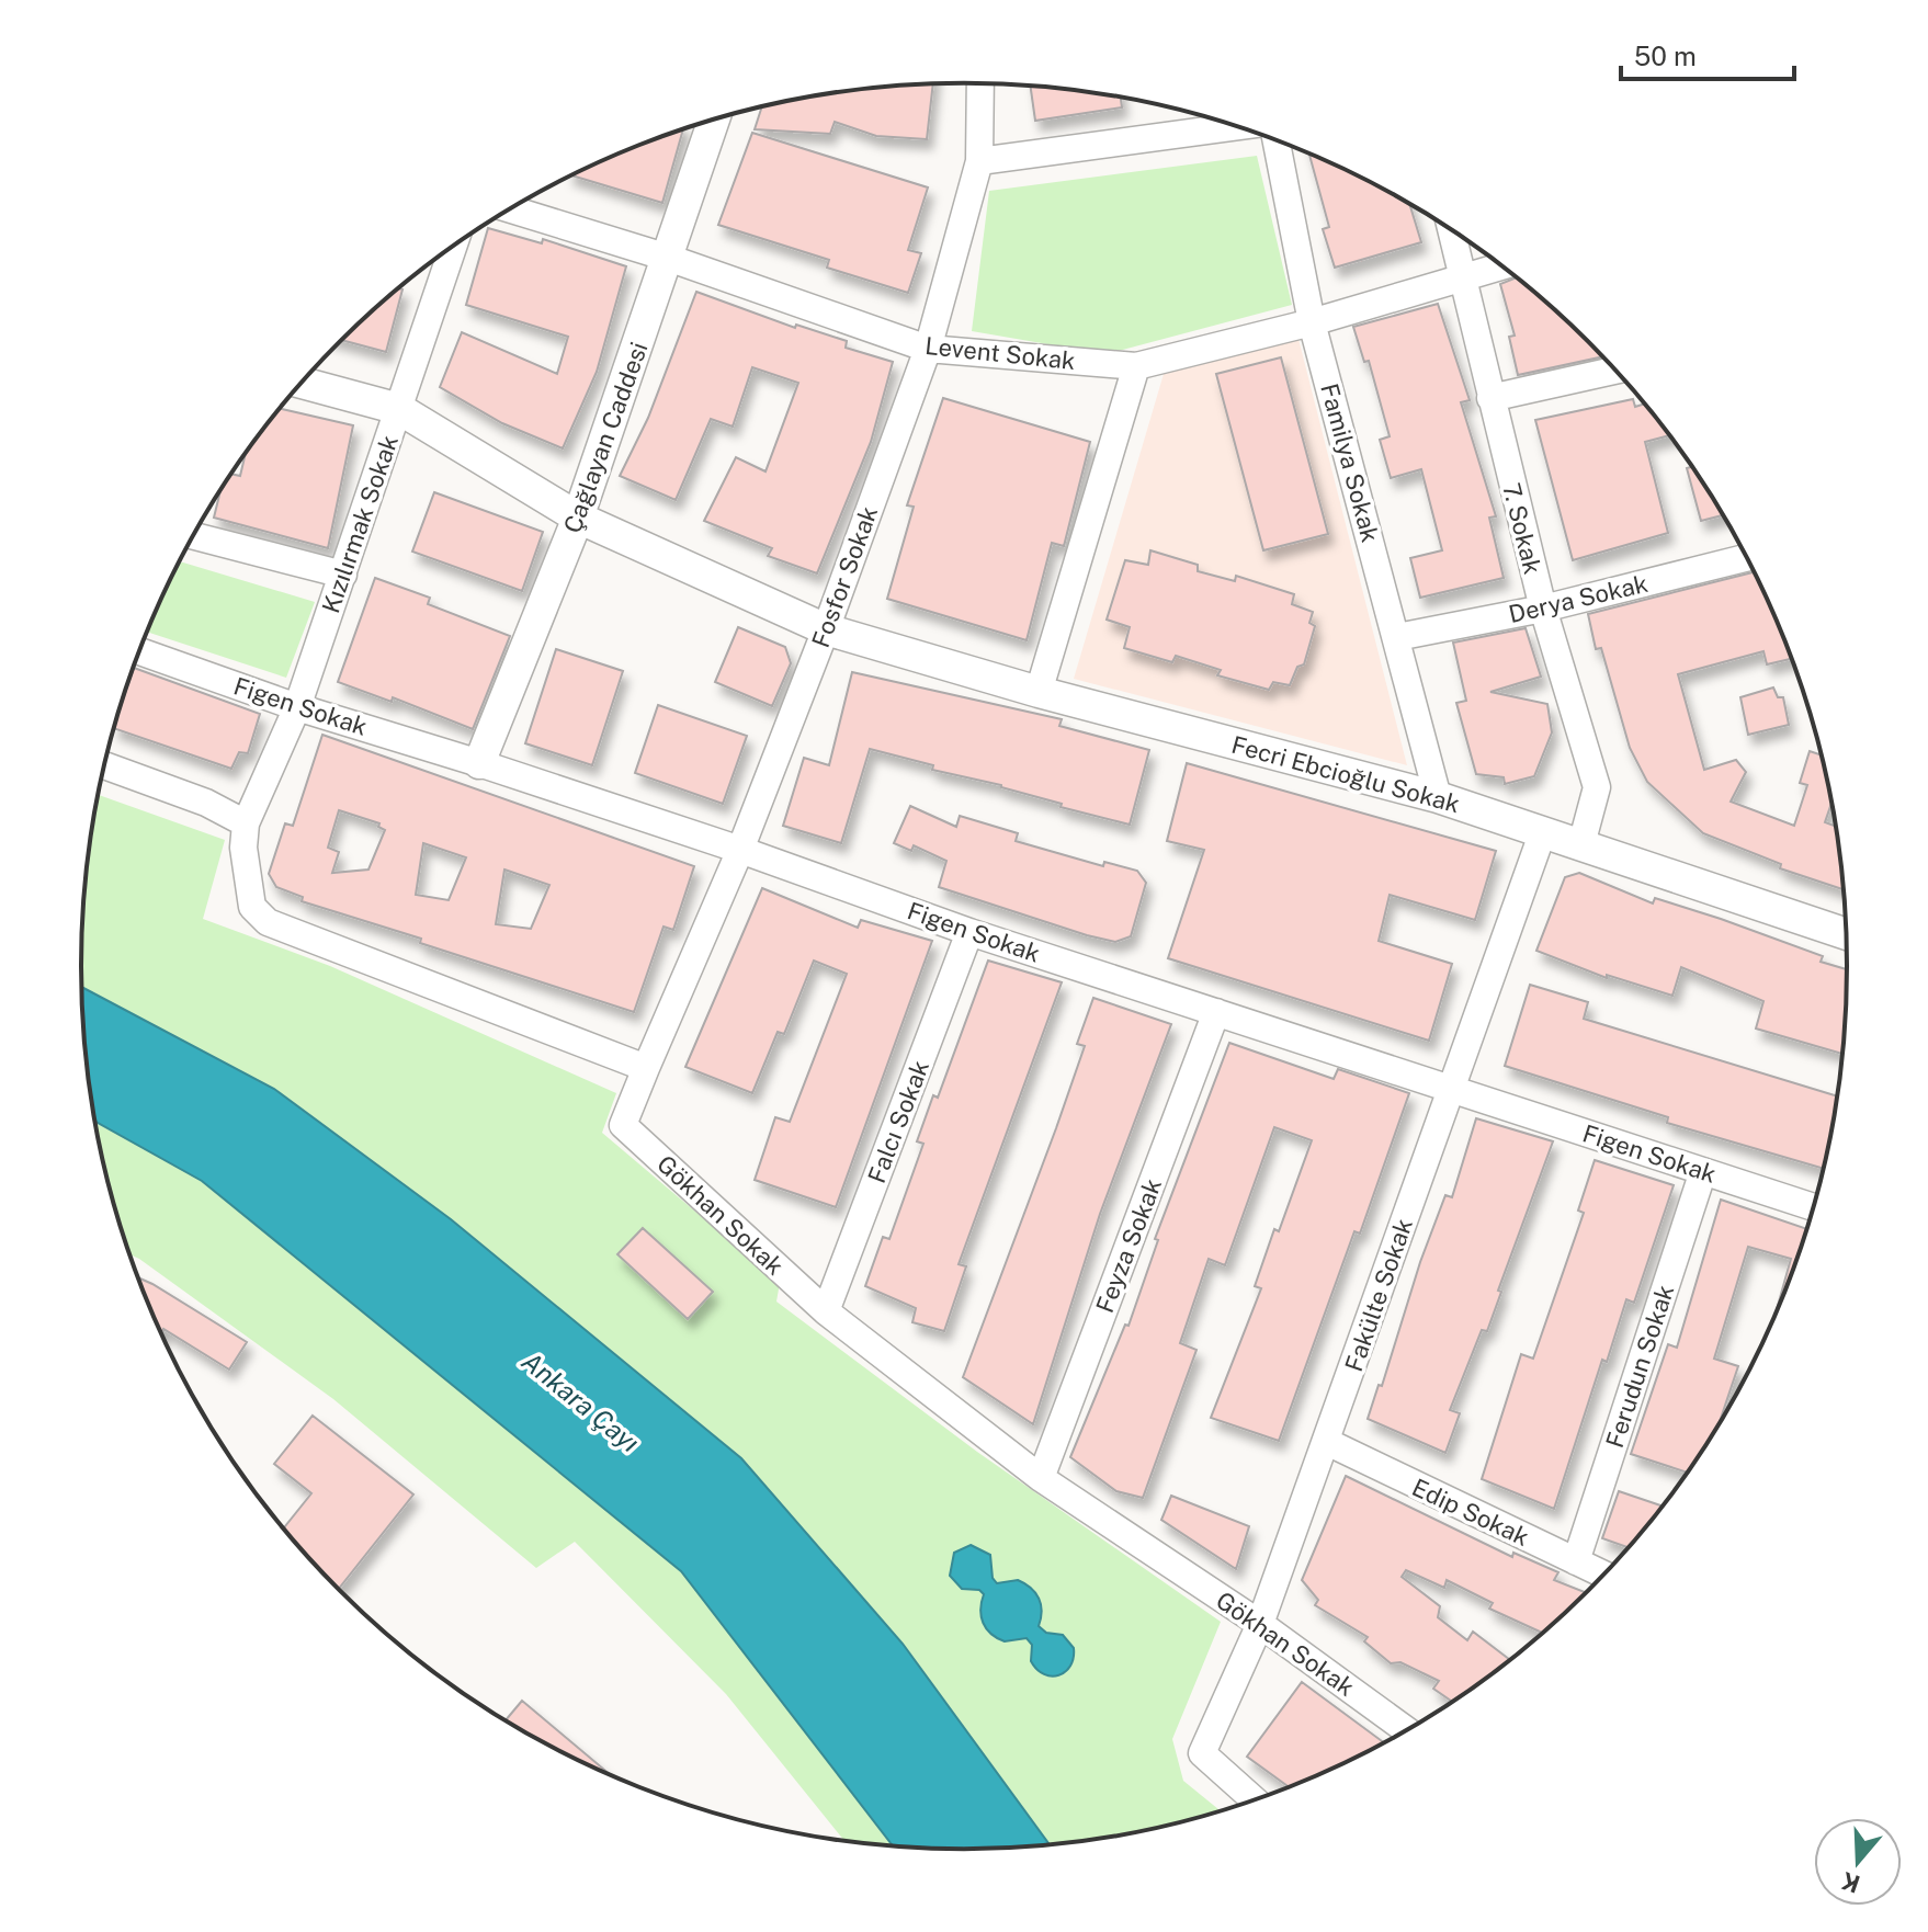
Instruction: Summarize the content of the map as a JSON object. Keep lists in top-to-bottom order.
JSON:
{
  "streets": {
    "street": [
      "Levent Sokak",
      "Çağlayan Caddesi",
      "Familya Sokak",
      "Kızılırmak Sokak",
      "7. Sokak",
      "Fosfor Sokak",
      "Derya Sokak",
      "Figen Sokak",
      "Fecri Ebcioğlu Sokak",
      "Falcı Sokak",
      "Gökhan Sokak",
      "Feyza Sokak",
      "Fakülte Sokak",
      "Ferudun Sokak",
      "Edip Sokak"
    ]
  },
  "crossings": [
    ["Levent Sokak", "Çağlayan Caddesi"],
    ["Levent Sokak", "Familya Sokak"],
    ["Levent Sokak", "7. Sokak"],
    ["Levent Sokak", "Fosfor Sokak"],
    ["Çağlayan Caddesi", "Figen Sokak"],
    ["Çağlayan Caddesi", "Fecri Ebcioğlu Sokak"],
    ["Familya Sokak", "Derya Sokak"],
    ["Familya Sokak", "Fecri Ebcioğlu Sokak"],
    ["Kızılırmak Sokak", "Figen Sokak"],
    ["Kızılırmak Sokak", "Fecri Ebcioğlu Sokak"],
    ["7. Sokak", "Derya Sokak"],
    ["7. Sokak", "Fecri Ebcioğlu Sokak"],
    ["Fosfor Sokak", "Figen Sokak"],
    ["Fosfor Sokak", "Fecri Ebcioğlu Sokak"],
    ["Fosfor Sokak", "Gökhan Sokak"],
    ["Figen Sokak", "Falcı Sokak"],
    ["Figen Sokak", "Feyza Sokak"],
    ["Figen Sokak", "Fakülte Sokak"],
    ["Figen Sokak", "Ferudun Sokak"],
    ["Fecri Ebcioğlu Sokak", "Fakülte Sokak"],
    ["Falcı Sokak", "Gökhan Sokak"],
    ["Gökhan Sokak", "Feyza Sokak"],
    ["Gökhan Sokak", "Fakülte Sokak"],
    ["Fakülte Sokak", "Edip Sokak"],
    ["Ferudun Sokak", "Edip Sokak"]
  ],
  "water": ["Ankara Çayı"],
  "scale_bar": "50 m",
  "north": "bottom"
}
